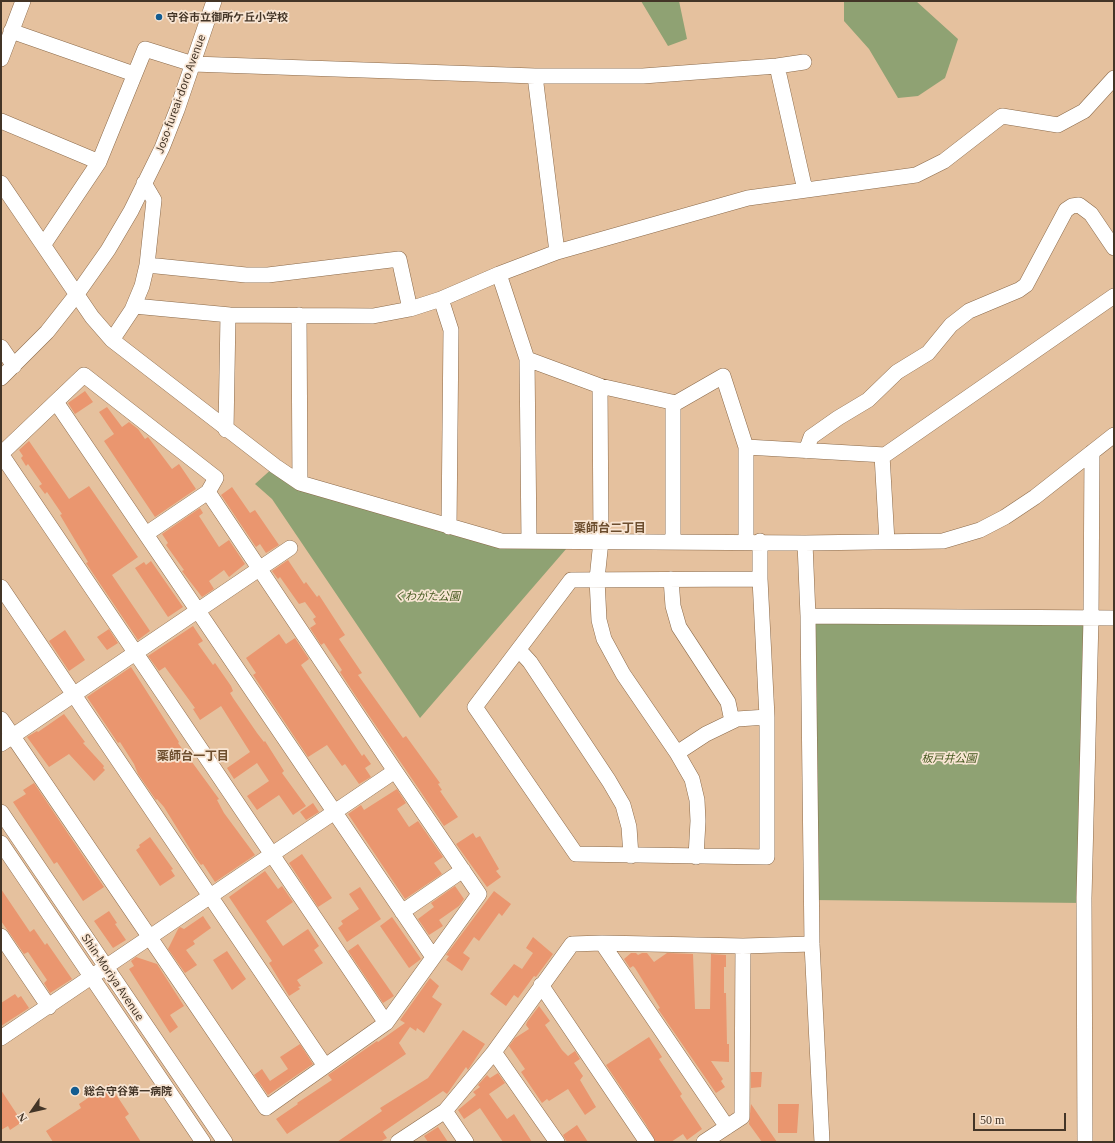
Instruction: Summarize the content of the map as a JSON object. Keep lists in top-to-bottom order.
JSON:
{
  "streets": {
    "street": ["Joso-fureai-doro Avenue", "Shin-Moriya Avenue"]
  },
  "districts": ["薬師台二丁目", "薬師台一丁目"],
  "parks": ["くわがた公園", "板戸井公園"],
  "places": ["守谷市立御所ケ丘小学校", "総合守谷第一病院"],
  "scale_bar": "50 m",
  "north": "bottom left"
}
